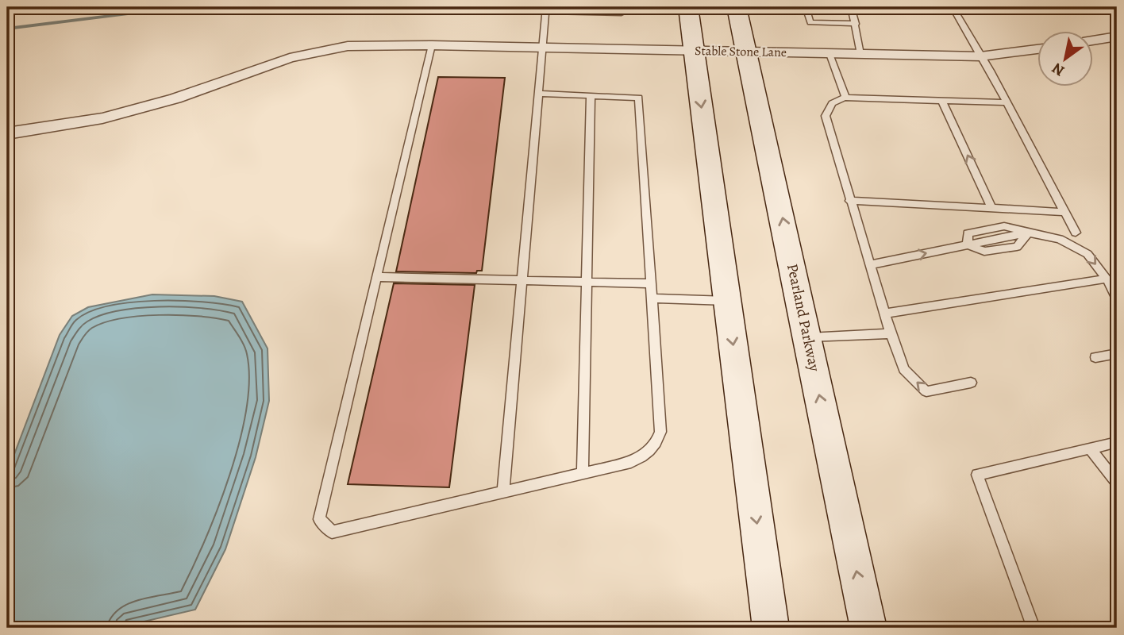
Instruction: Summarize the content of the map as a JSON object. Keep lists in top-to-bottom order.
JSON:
{
  "streets": {
    "main road": ["Pearland Parkway"],
    "street": ["Stable Stone Lane"]
  },
  "crossings": [
    ["Stable Stone Lane", "Pearland Parkway"]
  ],
  "north": "bottom left"
}
